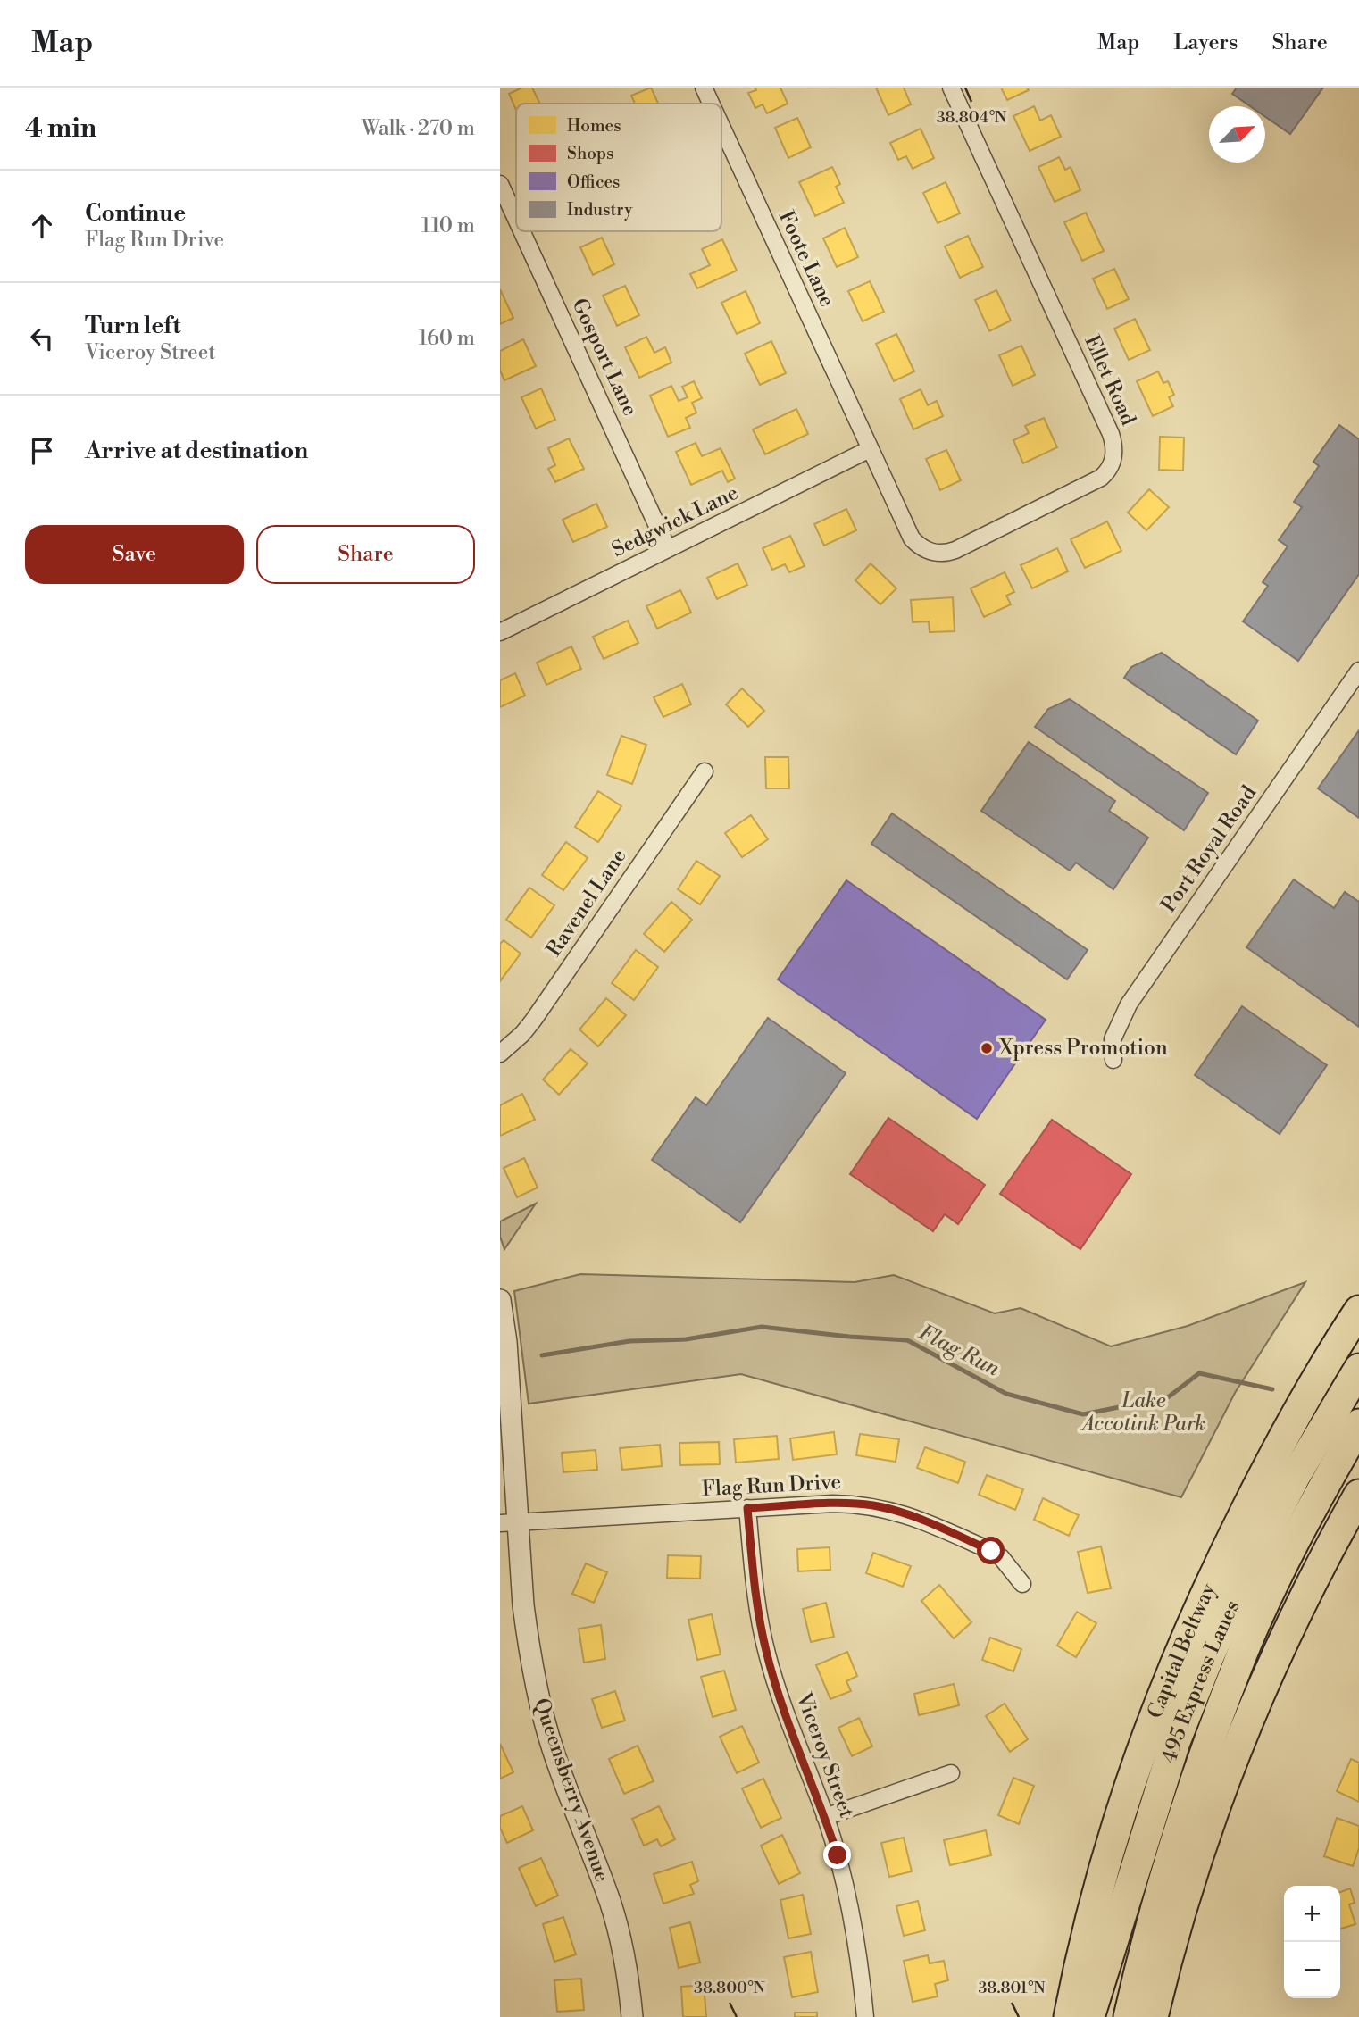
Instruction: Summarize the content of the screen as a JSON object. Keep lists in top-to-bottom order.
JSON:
{
  "streets": {
    "highway": ["Capital Beltway", "495 Express Lanes"],
    "street": [
      "Foote Lane",
      "Gosport Lane",
      "Ellet Road",
      "Sedgwick Lane",
      "Port Royal Road",
      "Ravenel Lane",
      "Flag Run Drive",
      "Viceroy Street",
      "Queensberry Avenue"
    ]
  },
  "crossings": [
    ["Foote Lane", "Ellet Road"],
    ["Foote Lane", "Sedgwick Lane"],
    ["Gosport Lane", "Sedgwick Lane"],
    ["Ellet Road", "Sedgwick Lane"],
    ["Flag Run Drive", "Viceroy Street"],
    ["Flag Run Drive", "Queensberry Avenue"]
  ],
  "water": ["Flag Run"],
  "parks": ["Lake Accotink Park"],
  "places": ["Xpress Promotion"],
  "legend": [
    "Homes",
    "Shops",
    "Offices",
    "Industry"
  ],
  "north": "top right",
  "page": {
    "header": "Map",
    "nav": ["Map", "Layers", "Share"],
    "heading": ["4 min", "Walk · 270 m"],
    "list": [
      ["Continue", "Flag Run Drive", "110 m"],
      ["Turn left", "Viceroy Street", "160 m"],
      "Arrive at destination"
    ],
    "buttons": ["Save", "Share"],
    "map_buttons": ["+", "−"]
  },
  "coordinates": ["38.804°N", "38.800°N", "38.801°N"]
}
